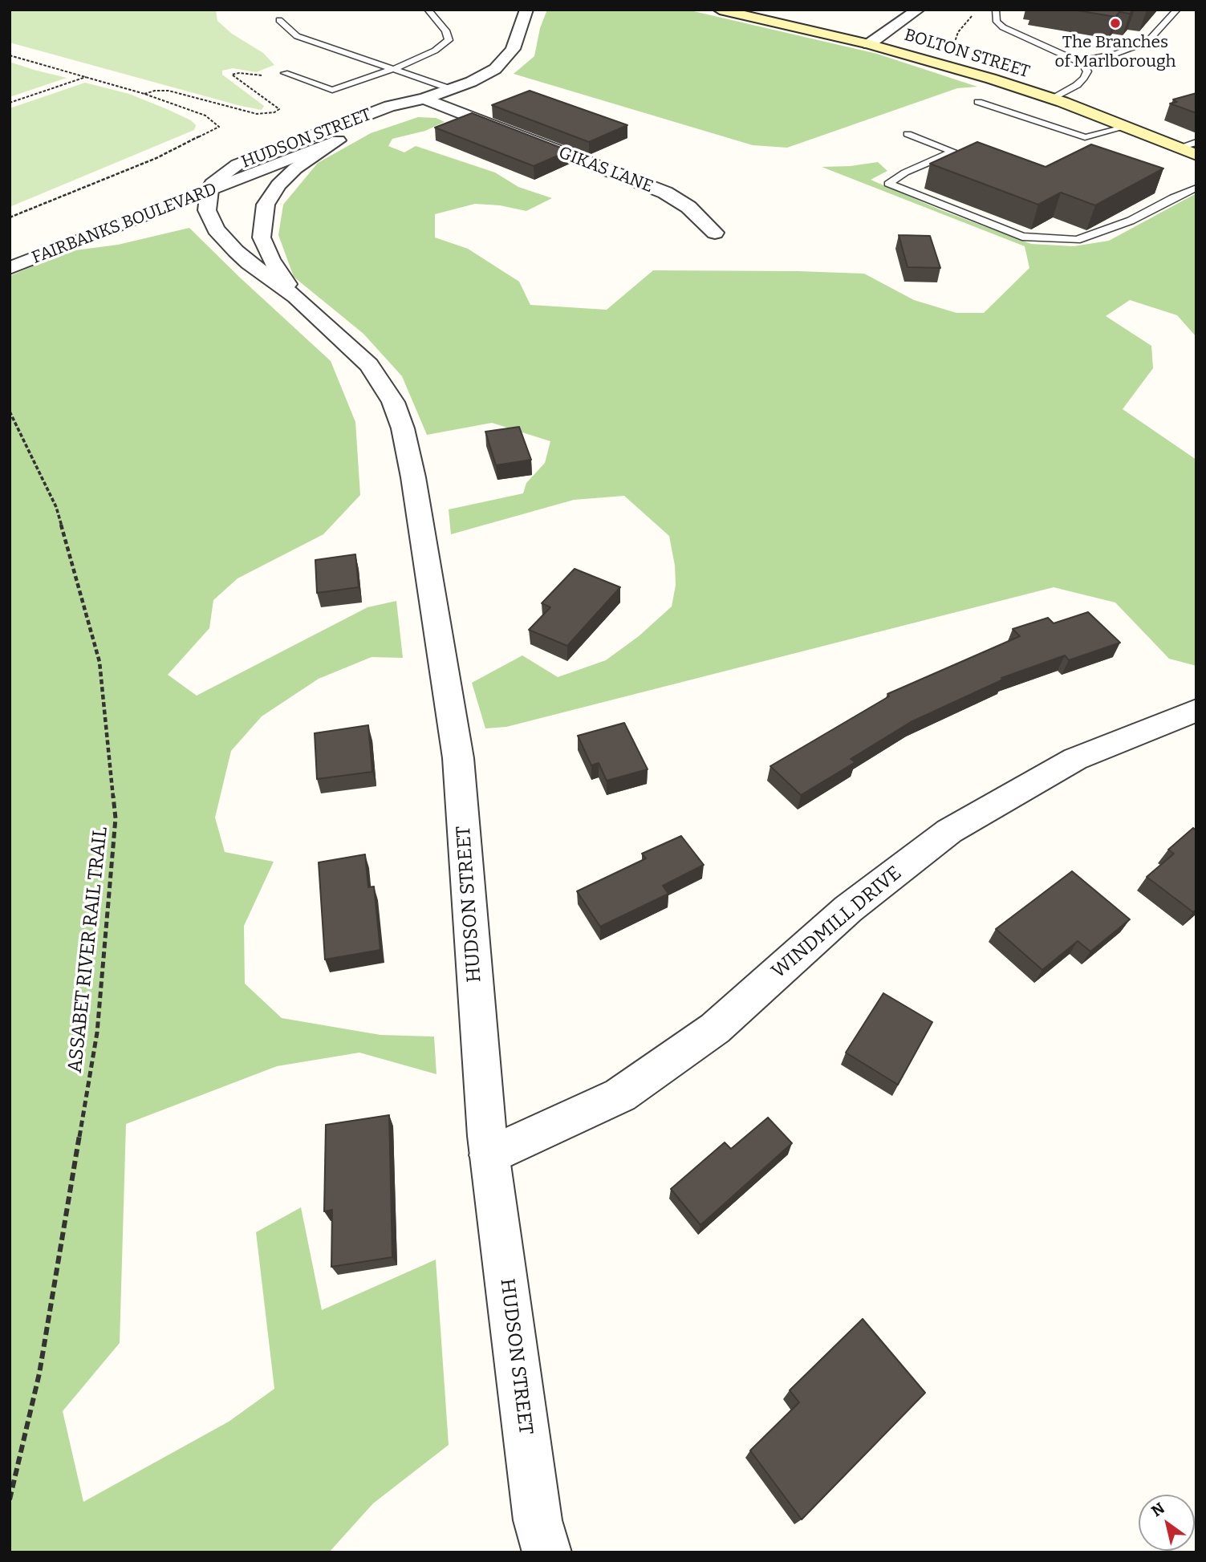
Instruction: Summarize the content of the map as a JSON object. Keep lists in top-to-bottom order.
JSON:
{
  "streets": {
    "main road": ["BOLTON STREET"],
    "street": [
      "HUDSON STREET",
      "GIKAS LANE",
      "FAIRBANKS BOULEVARD",
      "WINDMILL DRIVE"
    ],
    "path": ["ASSABET RIVER RAIL TRAIL"]
  },
  "crossings": [
    ["HUDSON STREET", "GIKAS LANE"],
    ["HUDSON STREET", "FAIRBANKS BOULEVARD"],
    ["HUDSON STREET", "WINDMILL DRIVE"]
  ],
  "places": ["The Branches of Marlborough"],
  "north": "top left"
}
